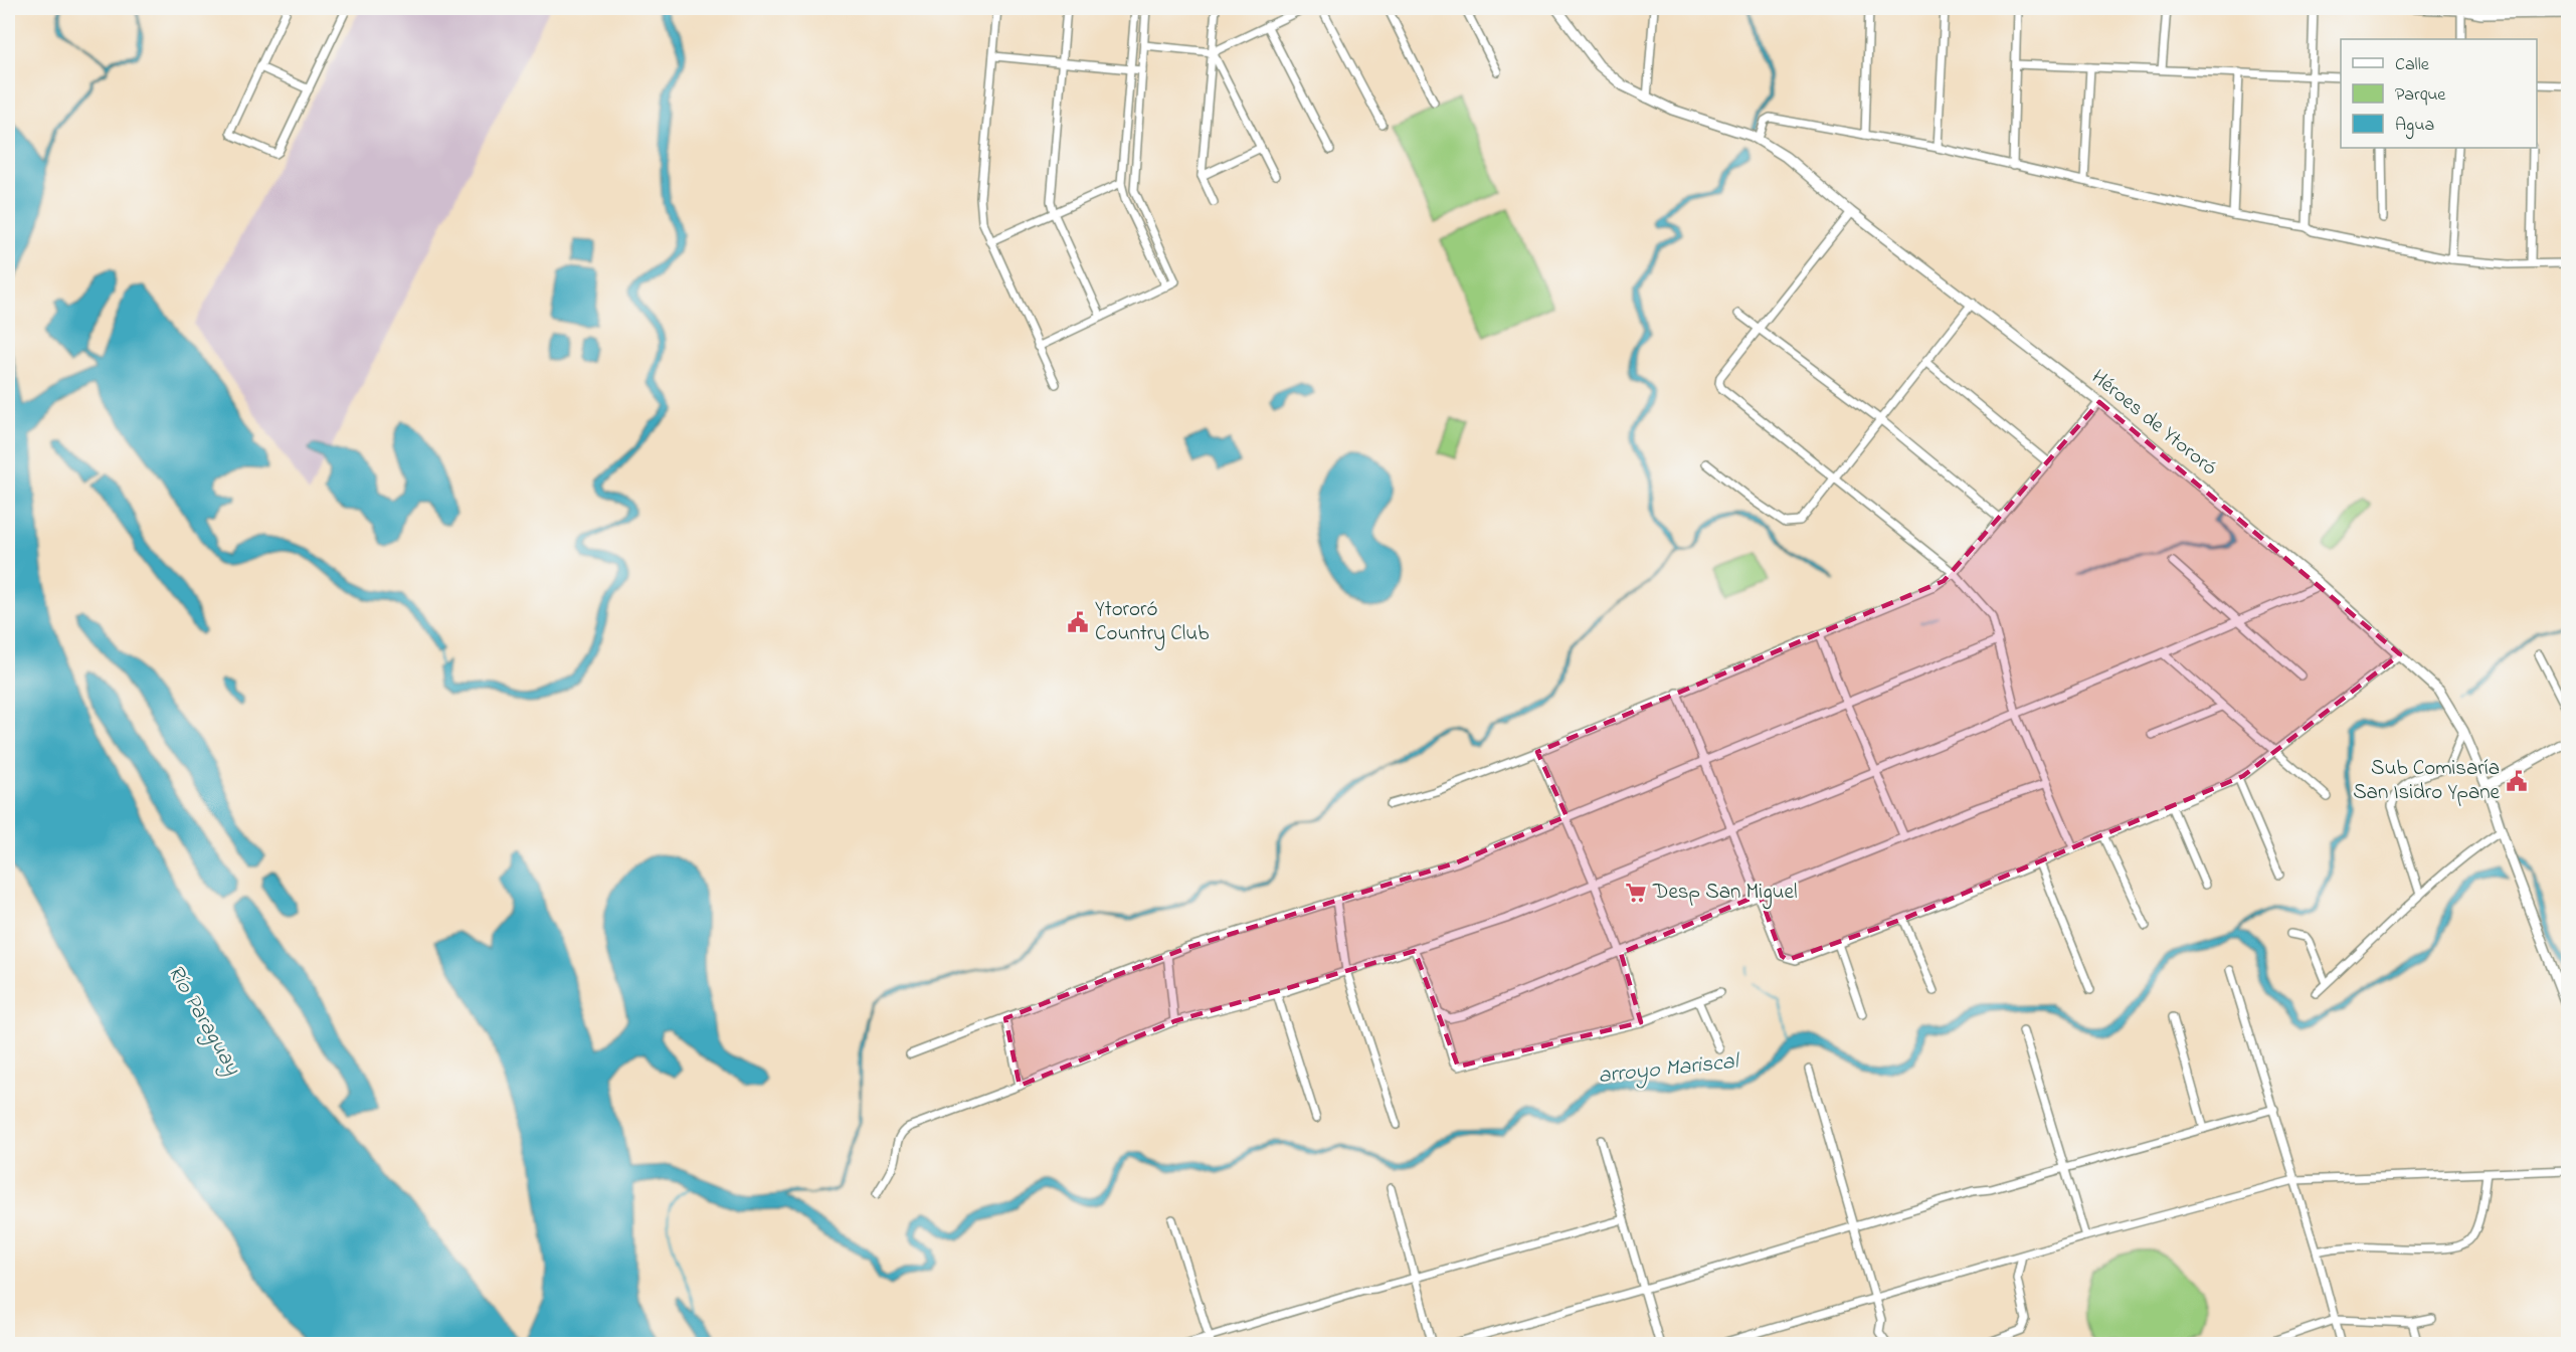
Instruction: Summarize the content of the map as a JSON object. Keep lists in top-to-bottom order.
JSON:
{
  "streets": {
    "main road": ["Héroes de Ytororó"]
  },
  "water": ["Río Paraguay", "arroyo Mariscal"],
  "places": {
    "public building": ["Ytororó Country Club", "Sub Comisaría San Isidro Ypane"],
    "supermarket": ["Desp San Miguel"]
  },
  "legend": ["Calle", "Parque", "Agua"]
}
